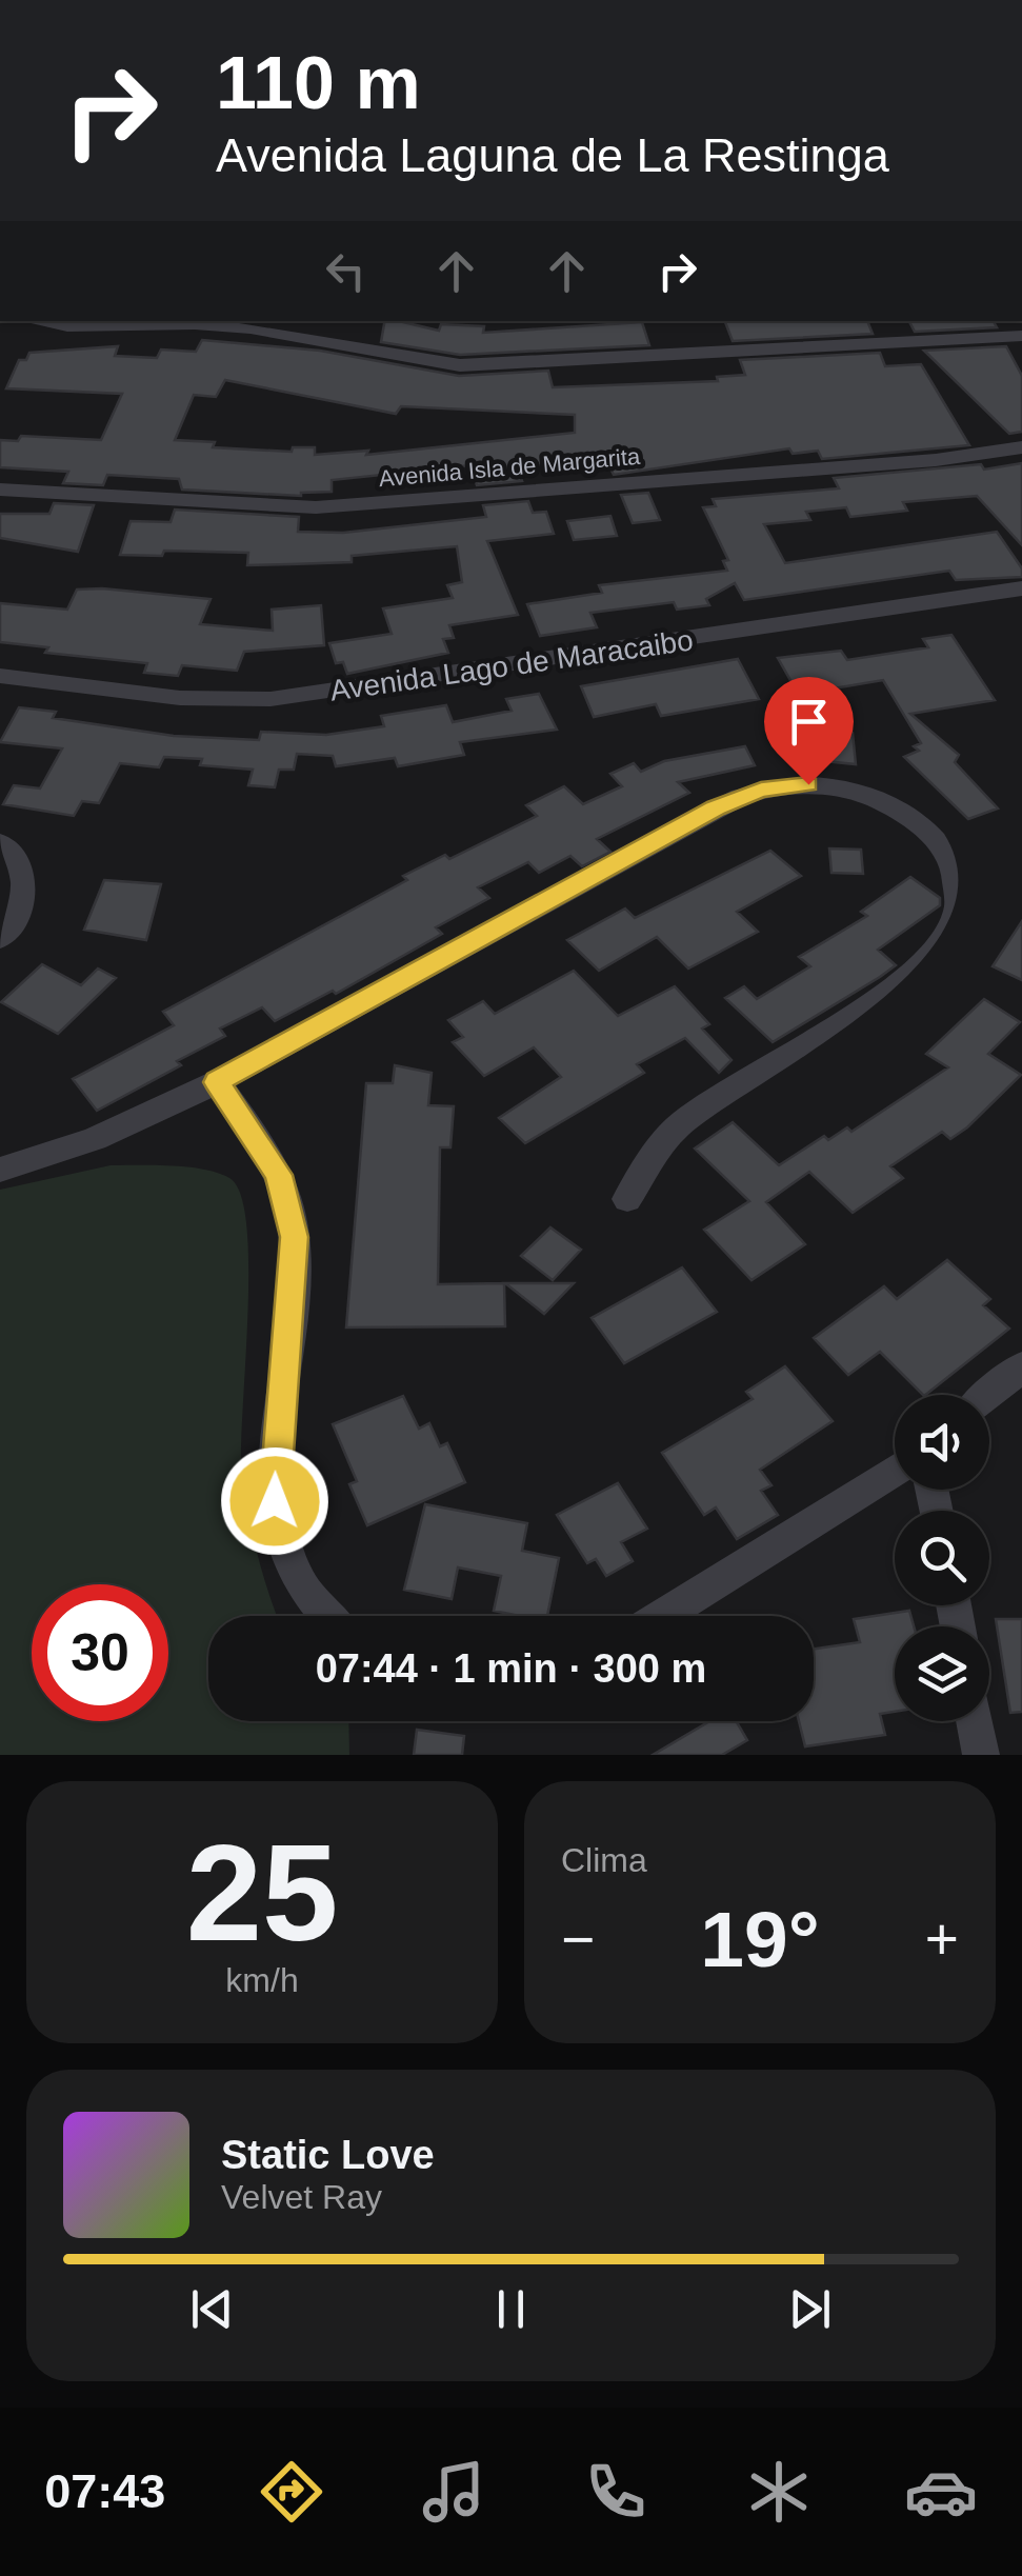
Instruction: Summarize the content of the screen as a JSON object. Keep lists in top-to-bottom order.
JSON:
{
  "streets": {
    "street": ["Avenida Isla de Margarita", "Avenida Lago de Maracaibo"]
  },
  "page": {
    "turn": ["110 m", "Avenida Laguna de La Restinga"],
    "limit": "30",
    "trip": "07:44 · 1 min · 300 m",
    "tile": [
      ["25", "km/h"],
      "Clima"
    ],
    "heat": ["−", "19°", "+"],
    "song": ["Static Love", "Velvet Ray"],
    "tabs": "07:43"
  }
}
